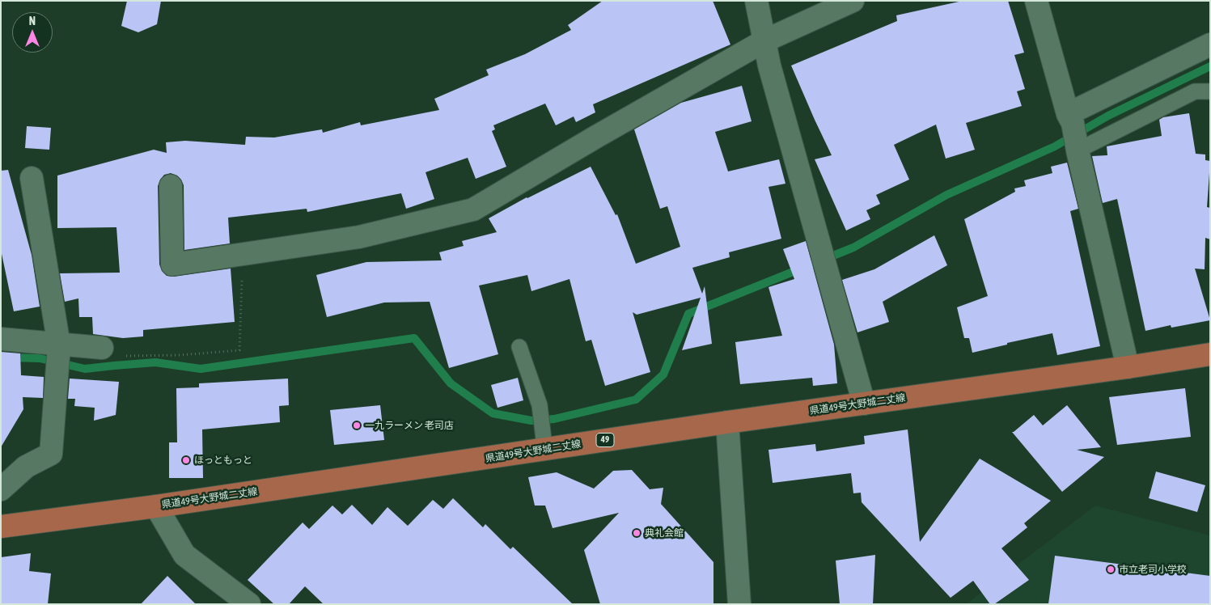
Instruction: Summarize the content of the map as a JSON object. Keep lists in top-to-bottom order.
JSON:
{
  "streets": {
    "main road": ["県道49号大野城二丈線", "49"]
  },
  "places": [
    "一九ラーメン 老司店",
    "ほっともっと",
    "典礼会館",
    "市立老司小学校"
  ],
  "north": "top"
}
